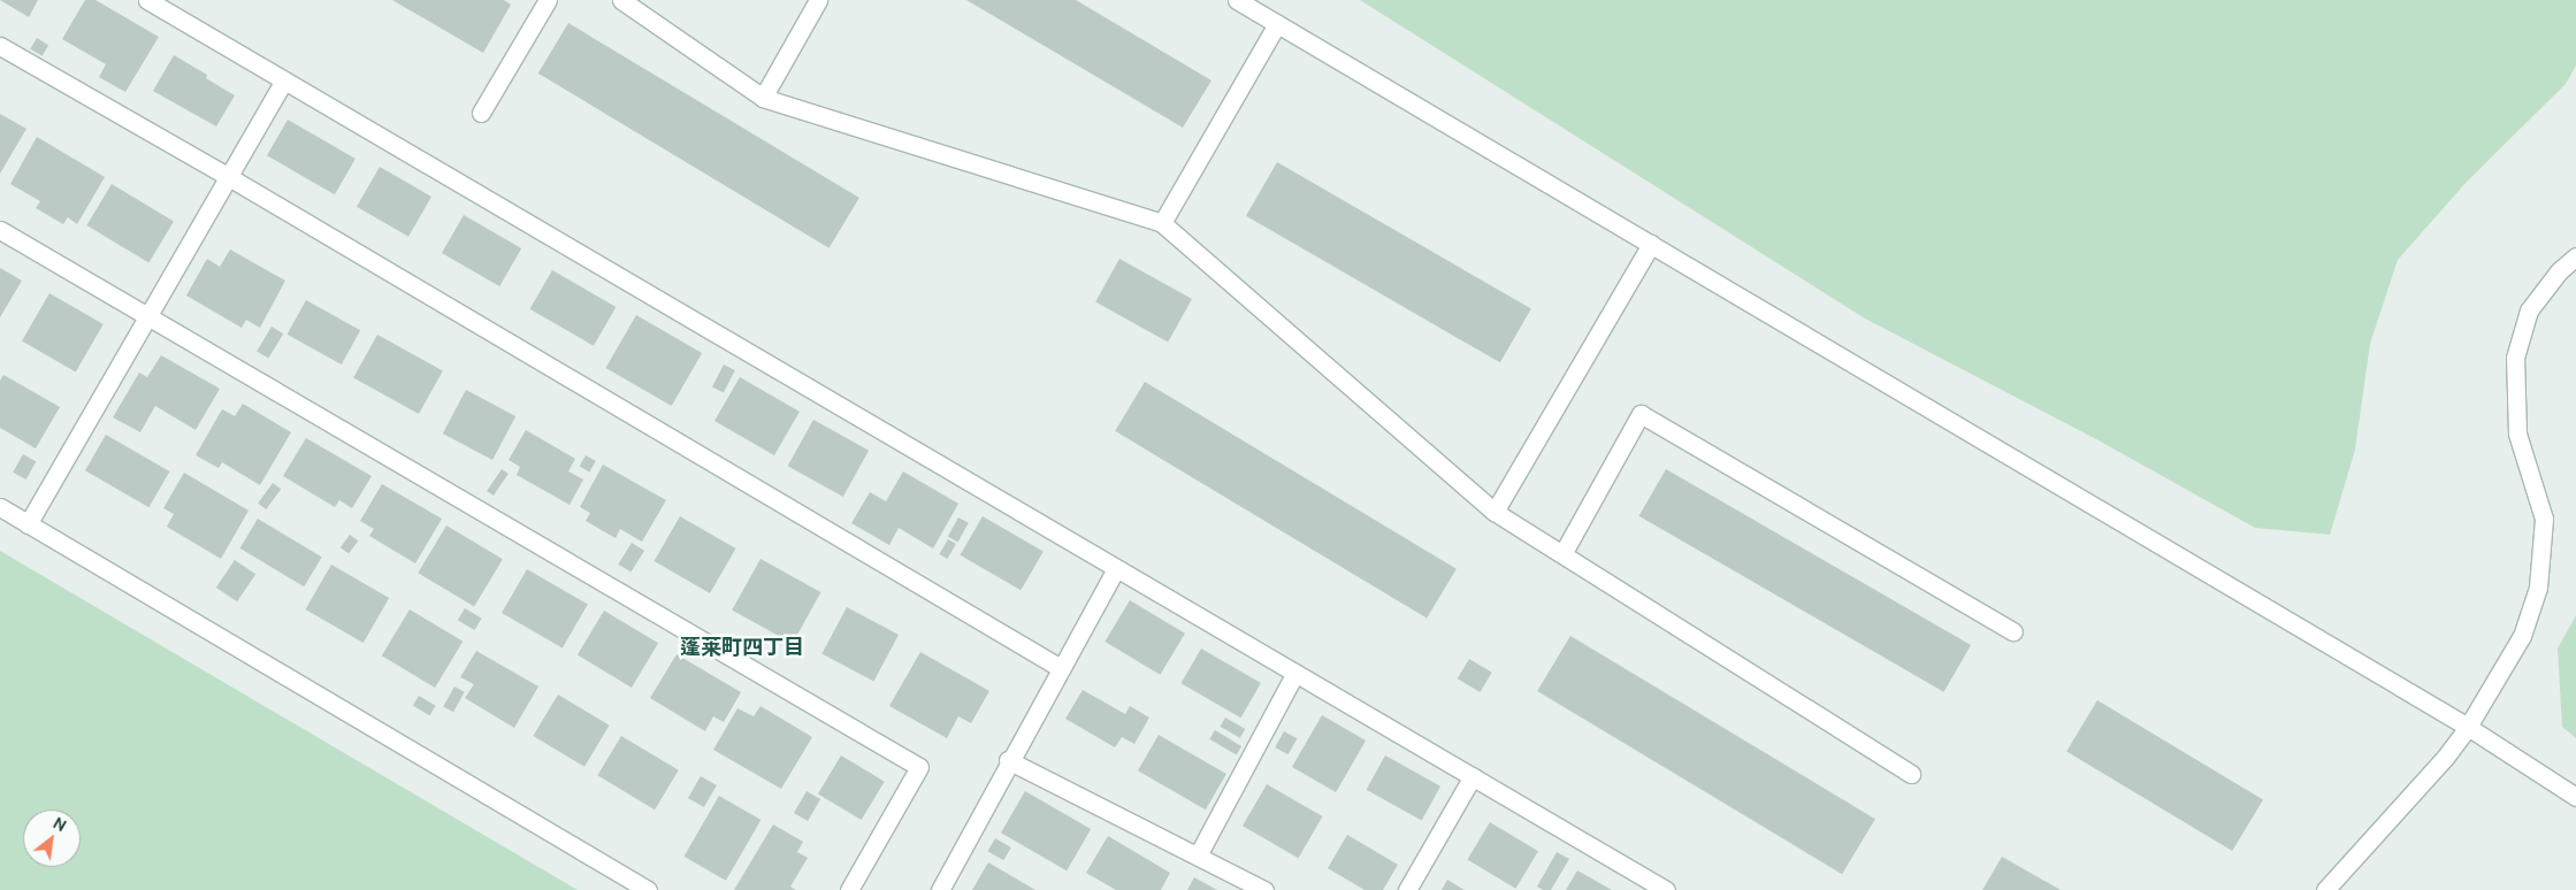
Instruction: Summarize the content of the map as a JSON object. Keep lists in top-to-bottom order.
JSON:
{
  "districts": ["蓬莱町四丁目"],
  "north": "top right"
}
